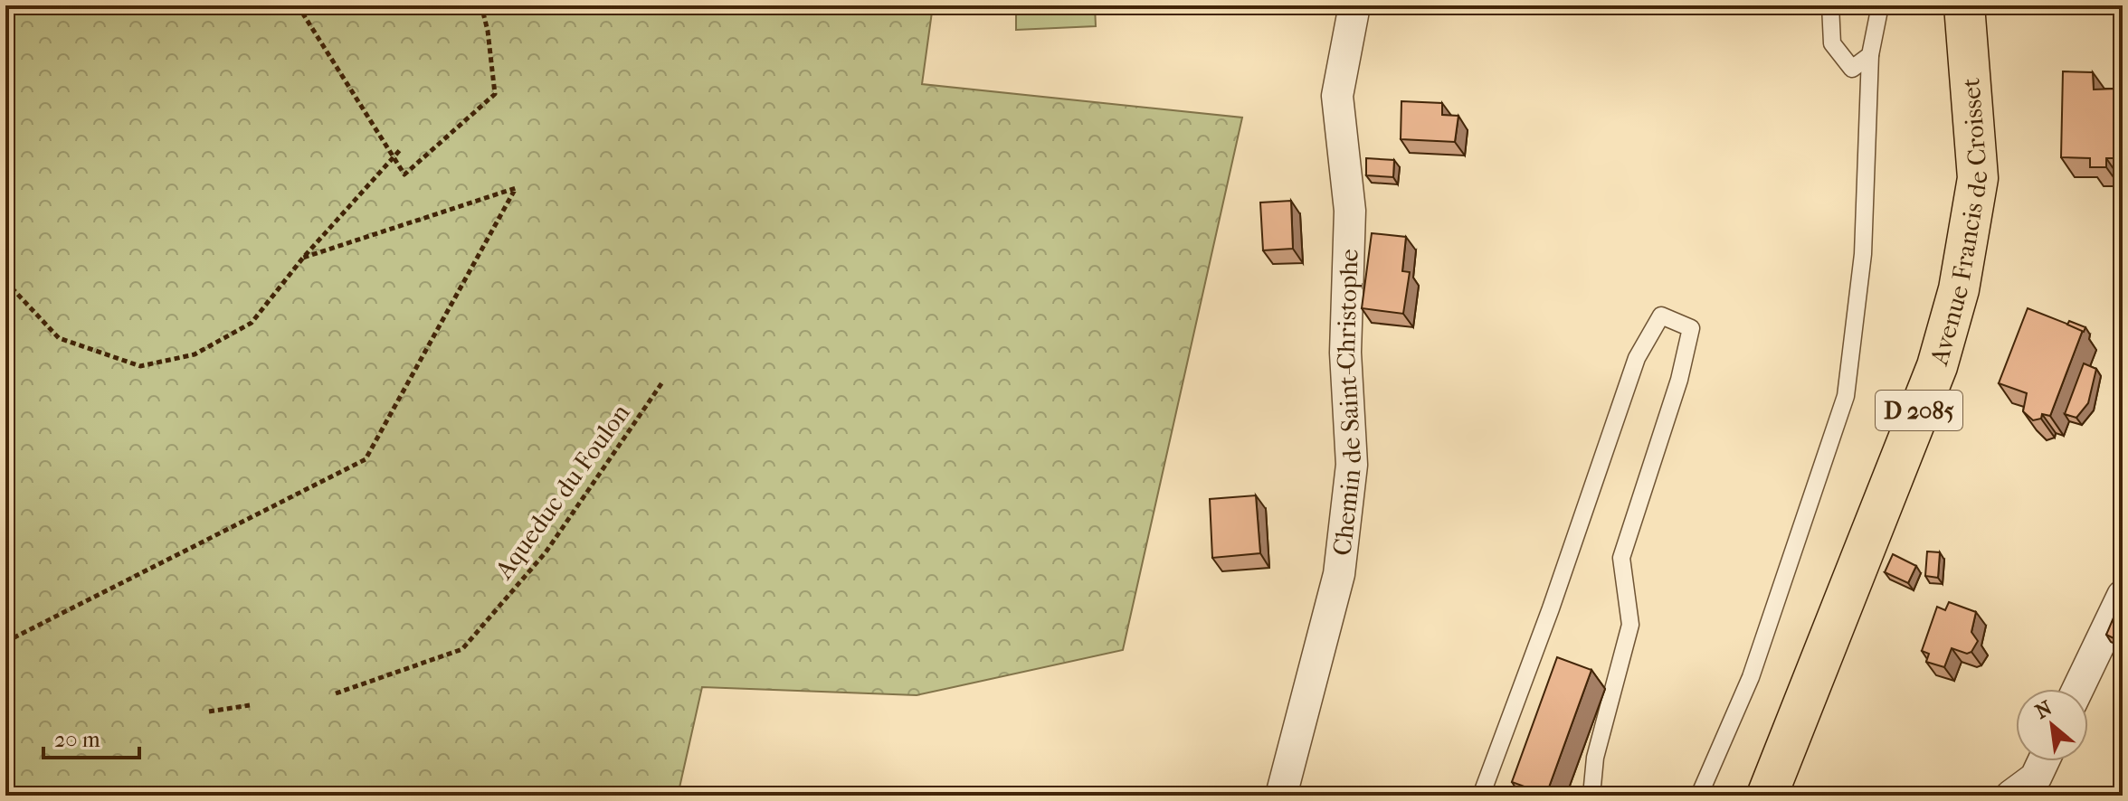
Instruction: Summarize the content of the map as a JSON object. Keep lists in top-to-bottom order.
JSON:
{
  "streets": {
    "main road": ["Avenue Francis de Croisset", "D 2085"],
    "street": ["Chemin de Saint-Christophe"],
    "path": ["Aqueduc du Foulon"]
  },
  "scale_bar": "20 m",
  "north": "top left"
}
